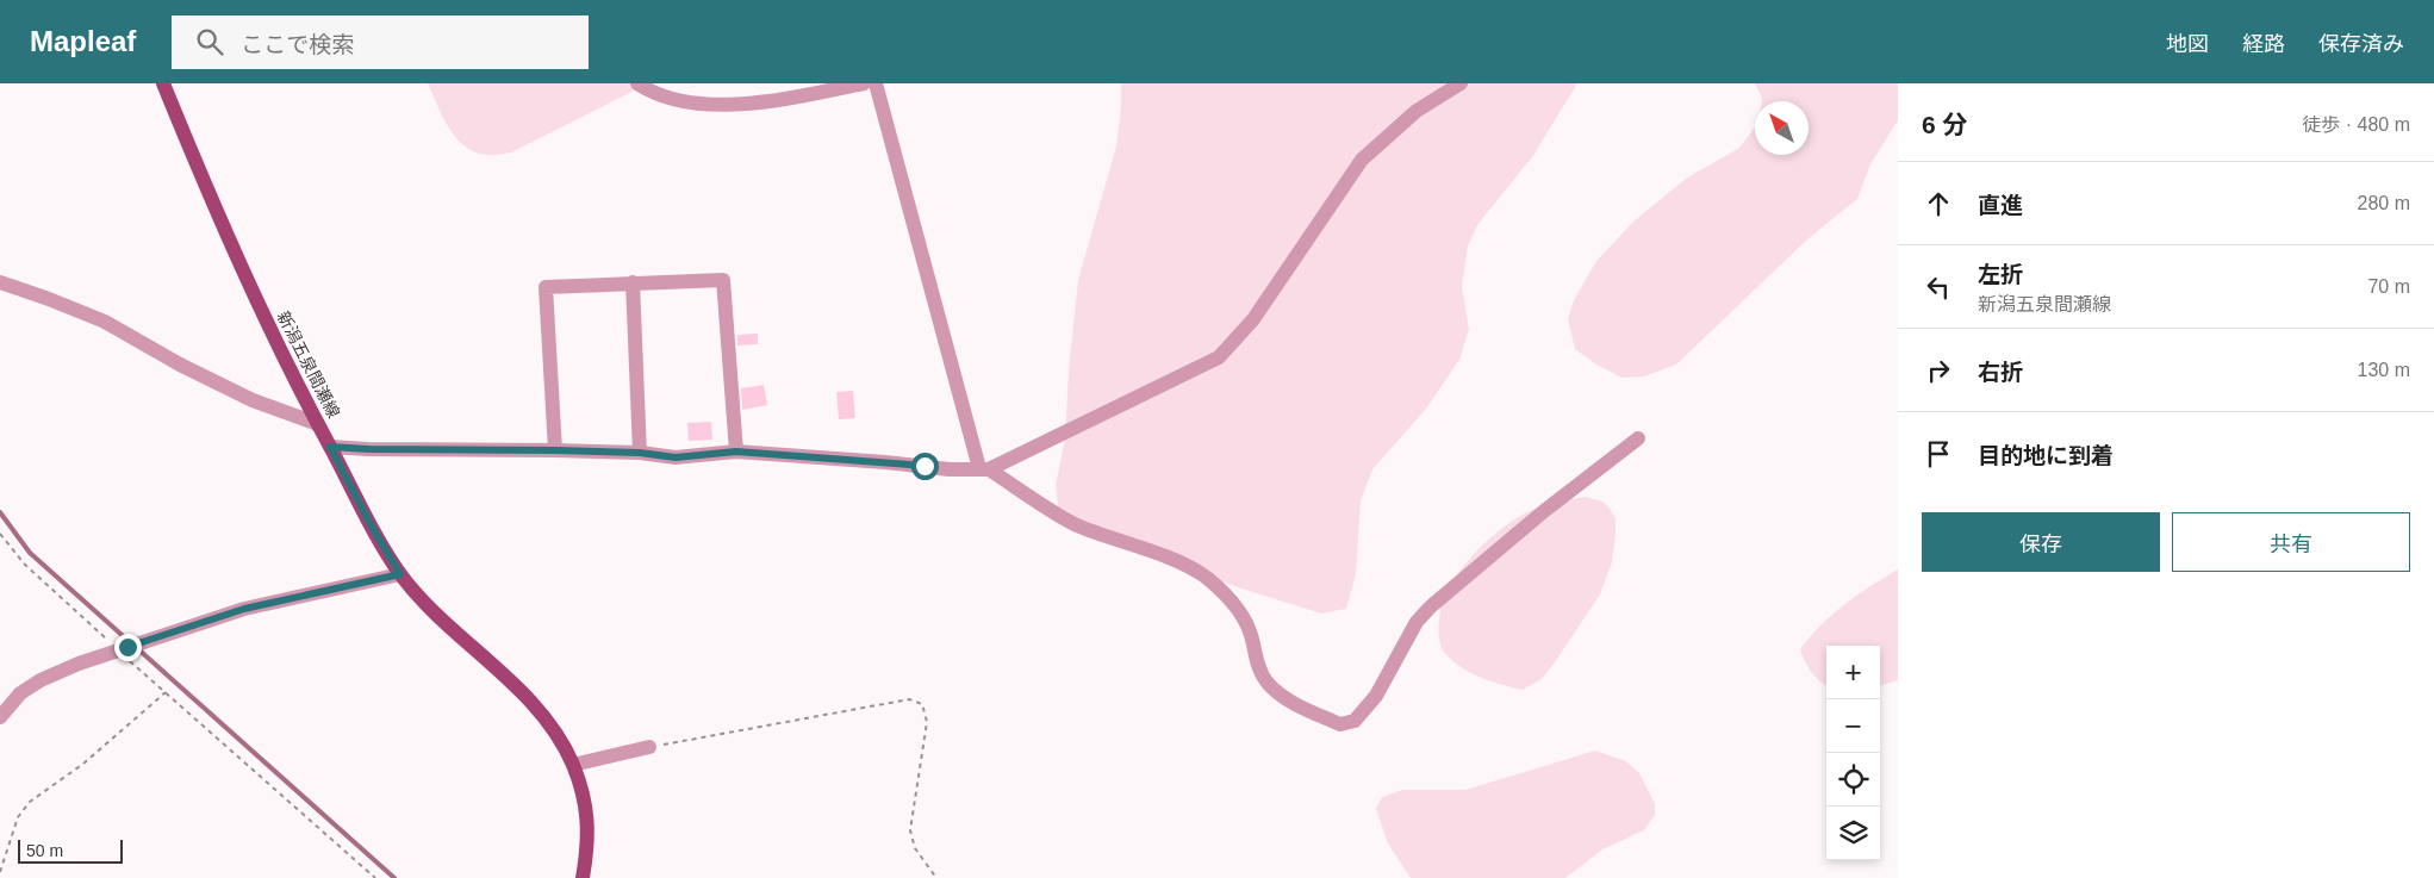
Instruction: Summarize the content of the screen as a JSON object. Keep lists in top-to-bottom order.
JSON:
{
  "streets": {
    "main road": ["新潟五泉間瀬線"]
  },
  "scale_bar": "50 m",
  "north": "top left",
  "page": {
    "header": "Mapleaf",
    "search": "ここで検索",
    "nav": ["地図", "経路", "保存済み"],
    "heading": ["6 分", "徒歩 · 480 m"],
    "list": [
      ["直進", "280 m"],
      ["左折", "新潟五泉間瀬線", "70 m"],
      ["右折", "130 m"],
      "目的地に到着"
    ],
    "buttons": ["保存", "共有"],
    "map_buttons": ["+", "−"],
    "scale": "50 m"
  }
}
